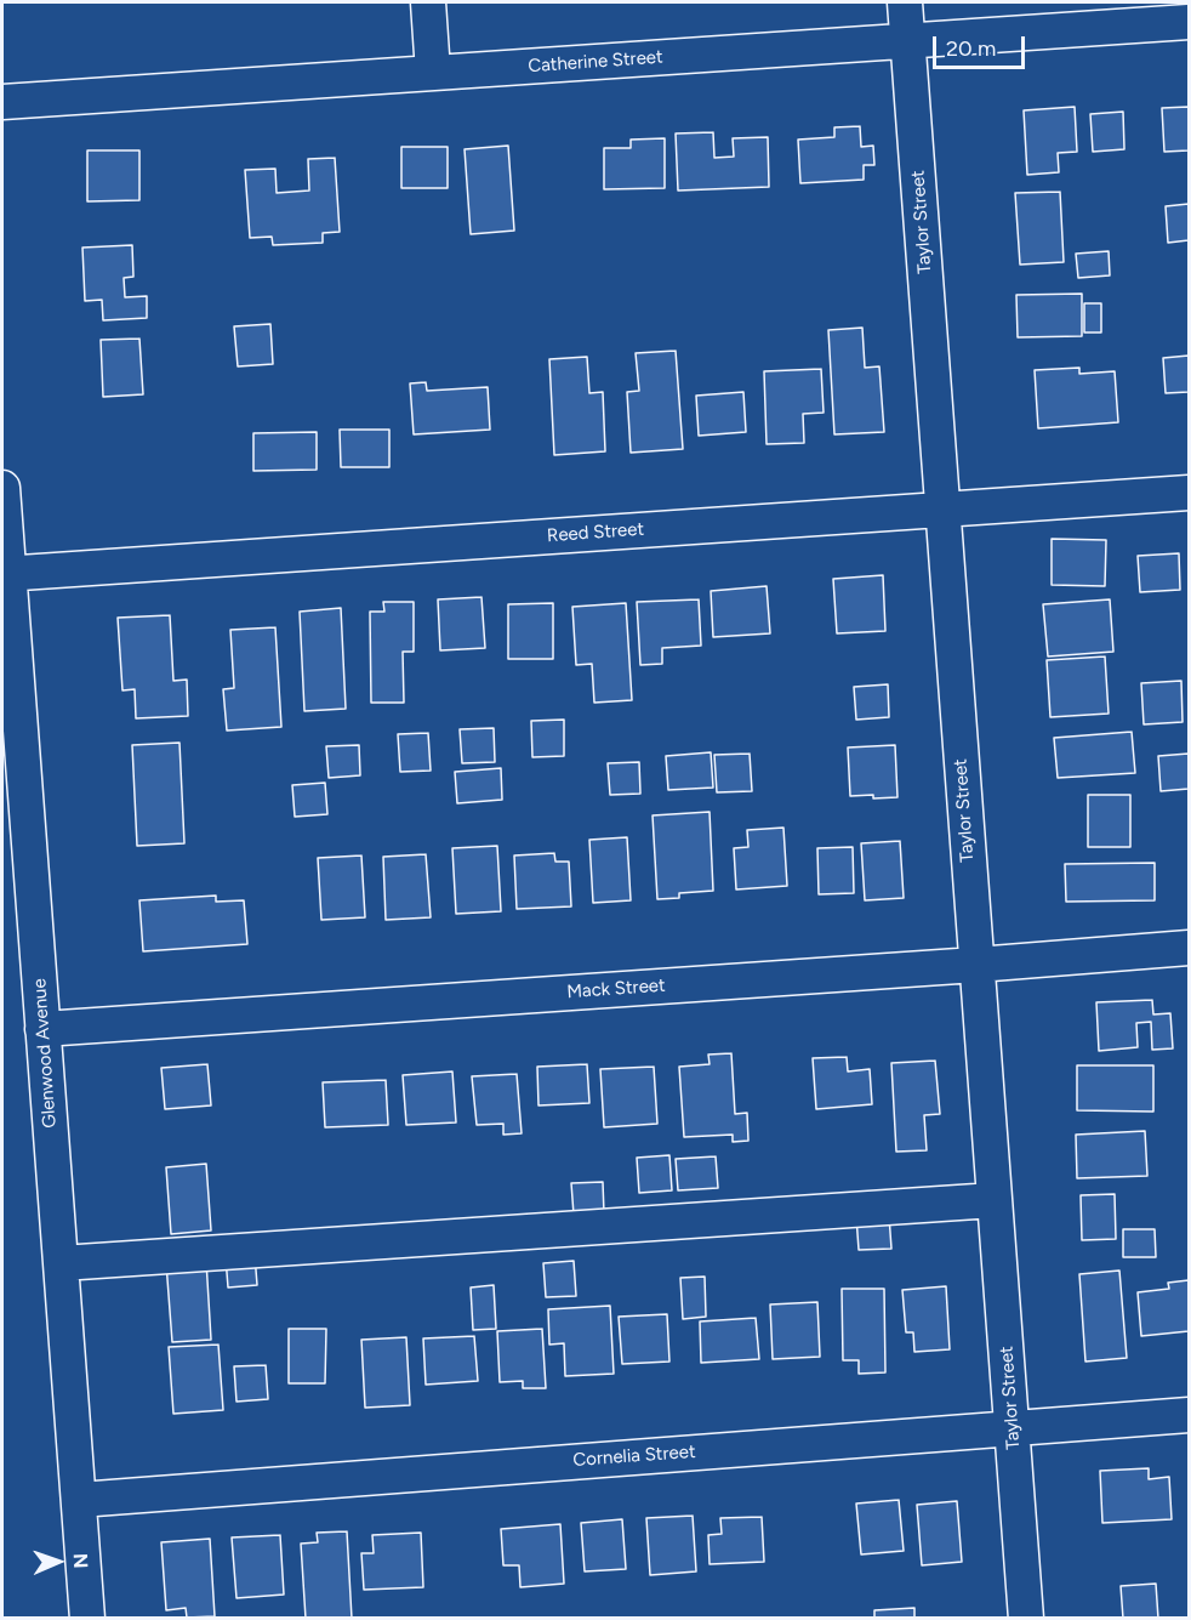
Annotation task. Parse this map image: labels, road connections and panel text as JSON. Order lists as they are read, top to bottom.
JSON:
{
  "streets": {
    "street": [
      "Catherine Street",
      "Taylor Street",
      "Reed Street",
      "Mack Street",
      "Glenwood Avenue",
      "Cornelia Street"
    ]
  },
  "crossings": [
    ["Catherine Street", "Taylor Street"],
    ["Taylor Street", "Reed Street"],
    ["Taylor Street", "Mack Street"],
    ["Taylor Street", "Cornelia Street"],
    ["Reed Street", "Glenwood Avenue"],
    ["Mack Street", "Glenwood Avenue"],
    ["Glenwood Avenue", "Cornelia Street"]
  ],
  "scale_bar": "20 m",
  "north": "right"
}
